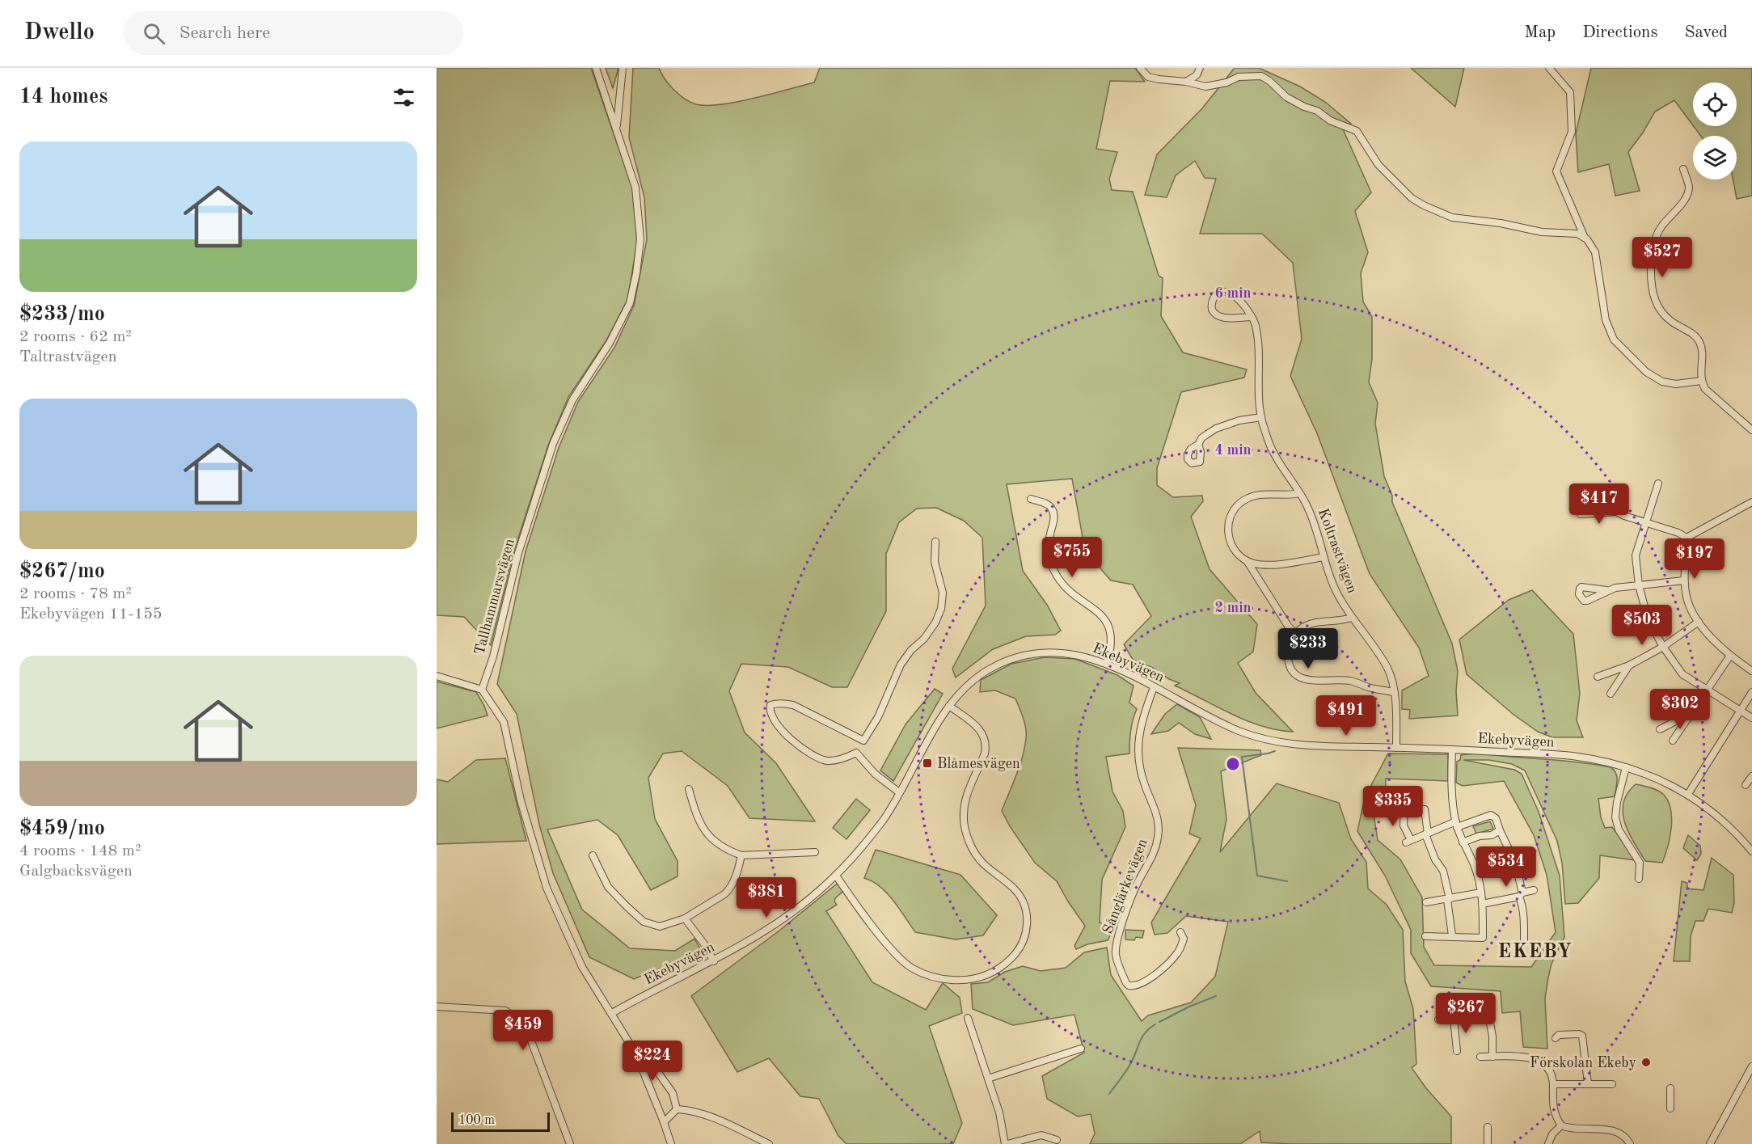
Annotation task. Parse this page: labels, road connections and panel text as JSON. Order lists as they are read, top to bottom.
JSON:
{
  "streets": {
    "street": [
      "Koltrastvägen",
      "Tallhammarsvägen",
      "Ekebyvägen",
      "Sånglärkevägen"
    ]
  },
  "crossings": [
    ["Koltrastvägen", "Ekebyvägen"],
    ["Ekebyvägen", "Sånglärkevägen"]
  ],
  "districts": ["EKEBY"],
  "places": {
    "transit": ["Blåmesvägen"],
    "other": ["Förskolan Ekeby"]
  },
  "scale_bar": "100 m",
  "page": {
    "header": "Dwello",
    "search": "Search here",
    "nav": ["Map", "Directions", "Saved"],
    "heading": "14 homes",
    "list": [
      {
        "name": "$233/mo",
        "note": "2 rooms · 62 m² · Taltrastvägen"
      },
      {
        "name": "$267/mo",
        "note": "2 rooms · 78 m² · Ekebyvägen 11-155"
      },
      {
        "name": "$459/mo",
        "note": "4 rooms · 148 m² · Galgbacksvägen"
      }
    ],
    "price": [
      "$527",
      "$417",
      "$755",
      "$197",
      "$503",
      "$233",
      "$302",
      "$491",
      "$335",
      "$534",
      "$381",
      "$267",
      "$459",
      "$224"
    ],
    "scale": "100 m"
  },
  "rings": ["6 min", "4 min", "2 min"]
}
